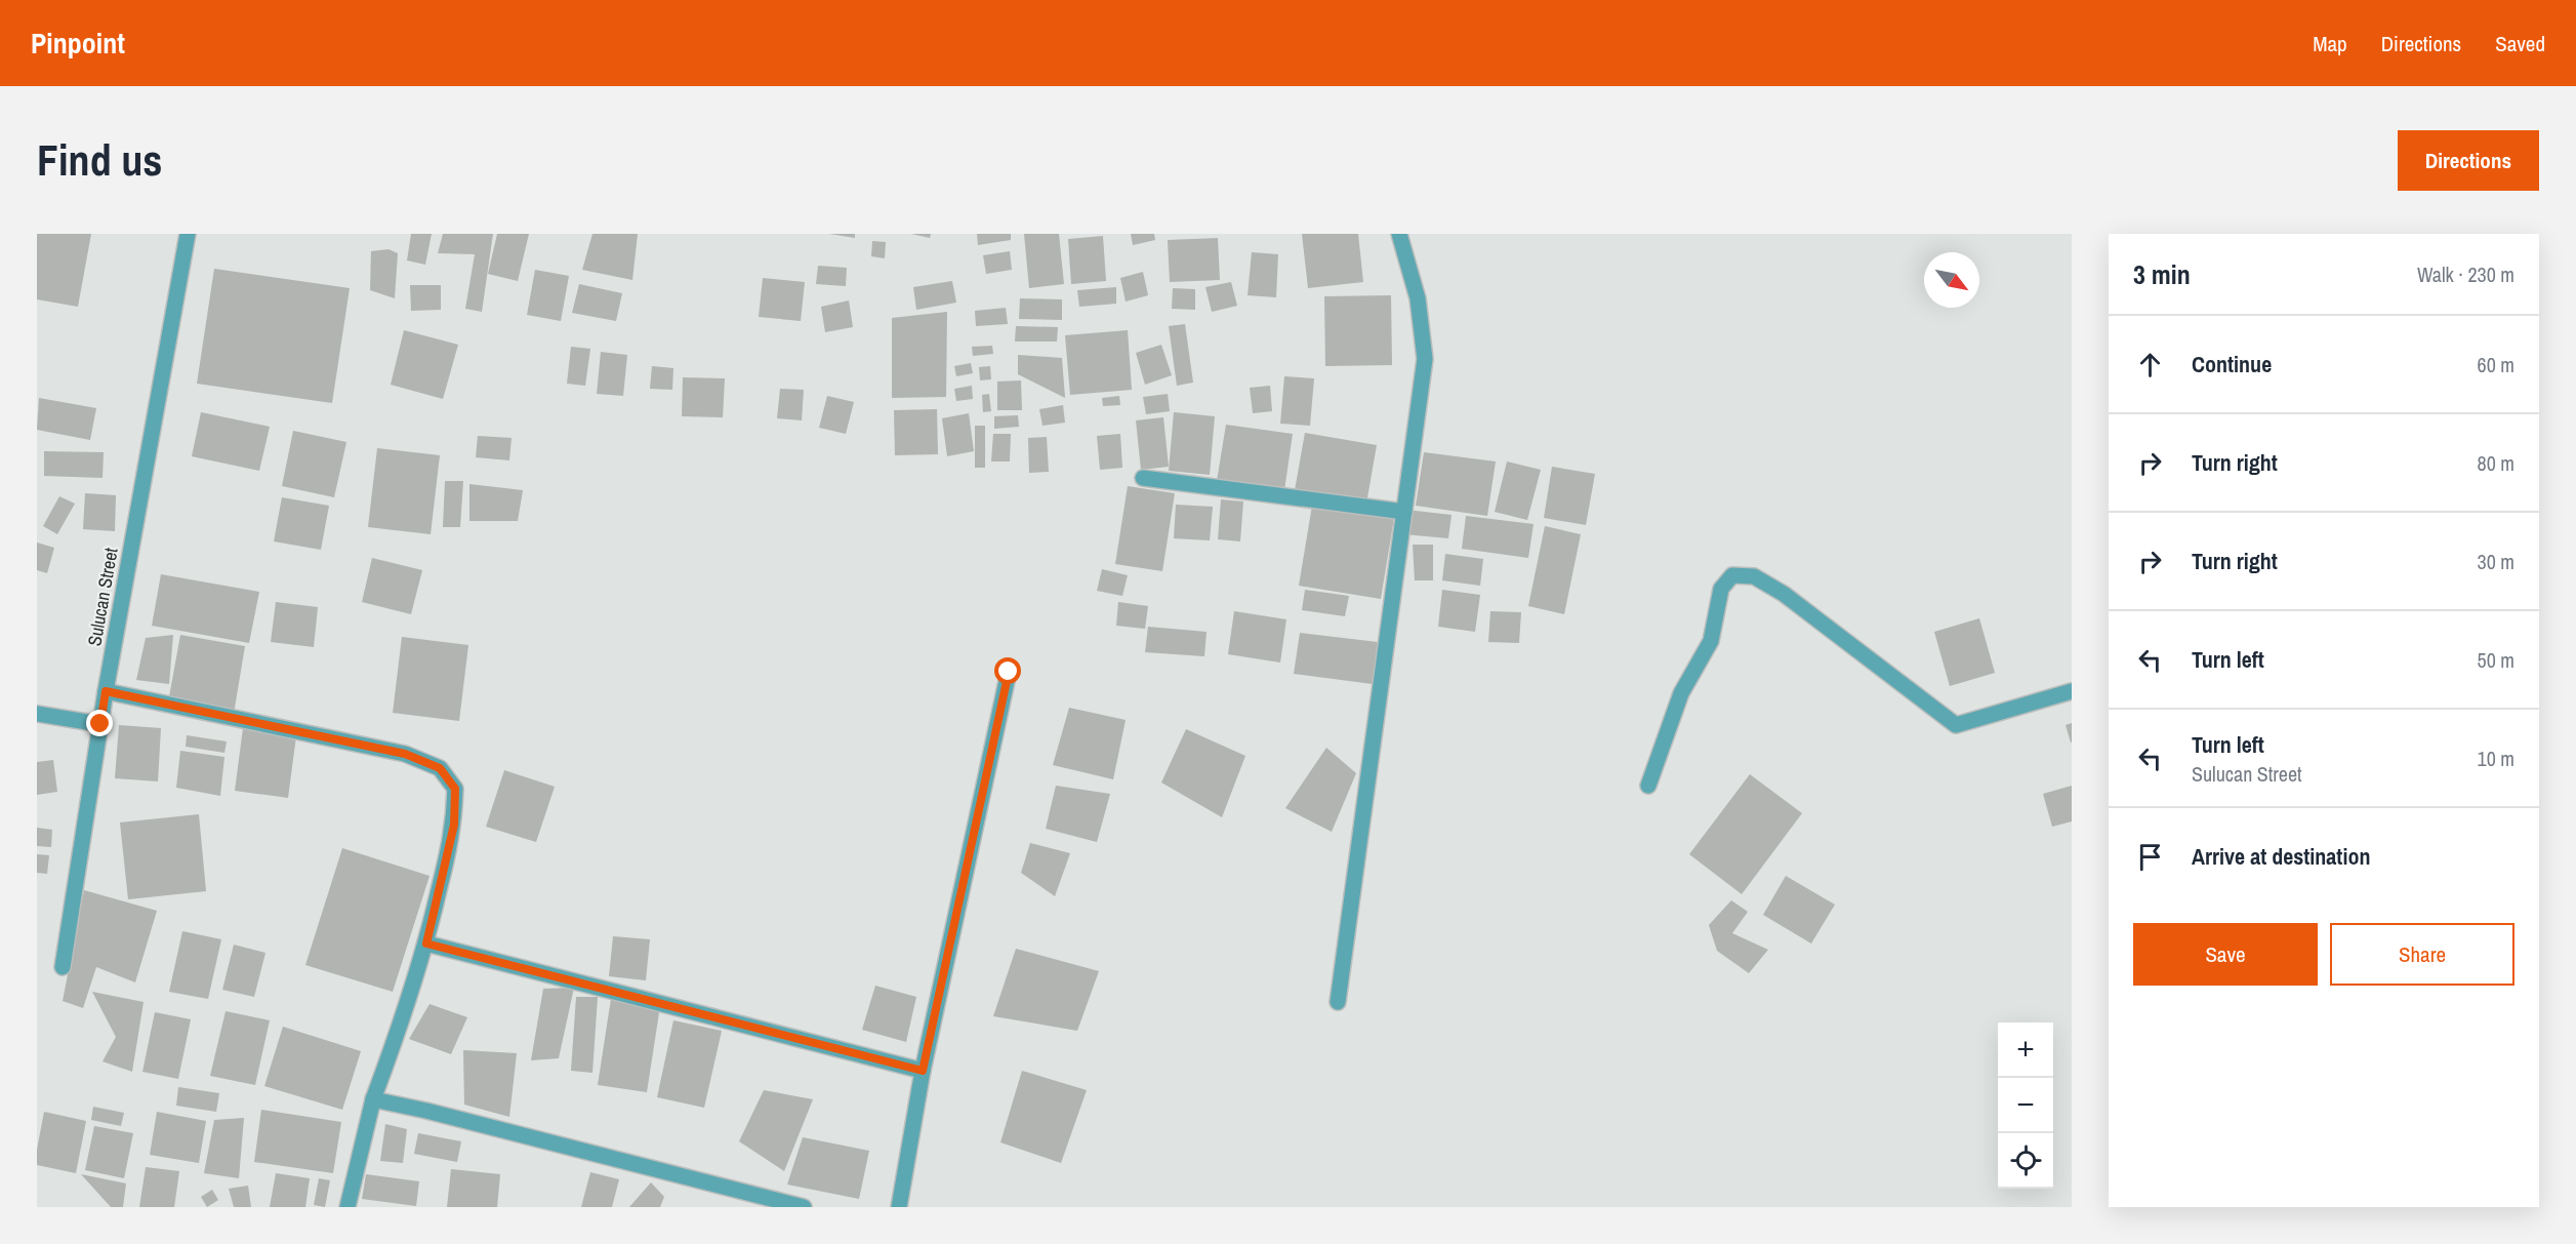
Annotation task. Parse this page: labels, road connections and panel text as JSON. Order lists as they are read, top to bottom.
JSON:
{
  "streets": {
    "street": ["Sulucan Street"]
  },
  "north": "bottom right",
  "page": {
    "header": "Pinpoint",
    "nav": ["Map", "Directions", "Saved"],
    "buttons": [
      "Directions",
      ["Save", "Share"]
    ],
    "title": "Find us",
    "heading": ["3 min", "Walk · 230 m"],
    "list": [
      ["Continue", "60 m"],
      ["Turn right", "80 m"],
      ["Turn right", "30 m"],
      ["Turn left", "50 m"],
      ["Turn left", "Sulucan Street", "10 m"],
      "Arrive at destination"
    ],
    "map_buttons": ["+", "−"]
  }
}
